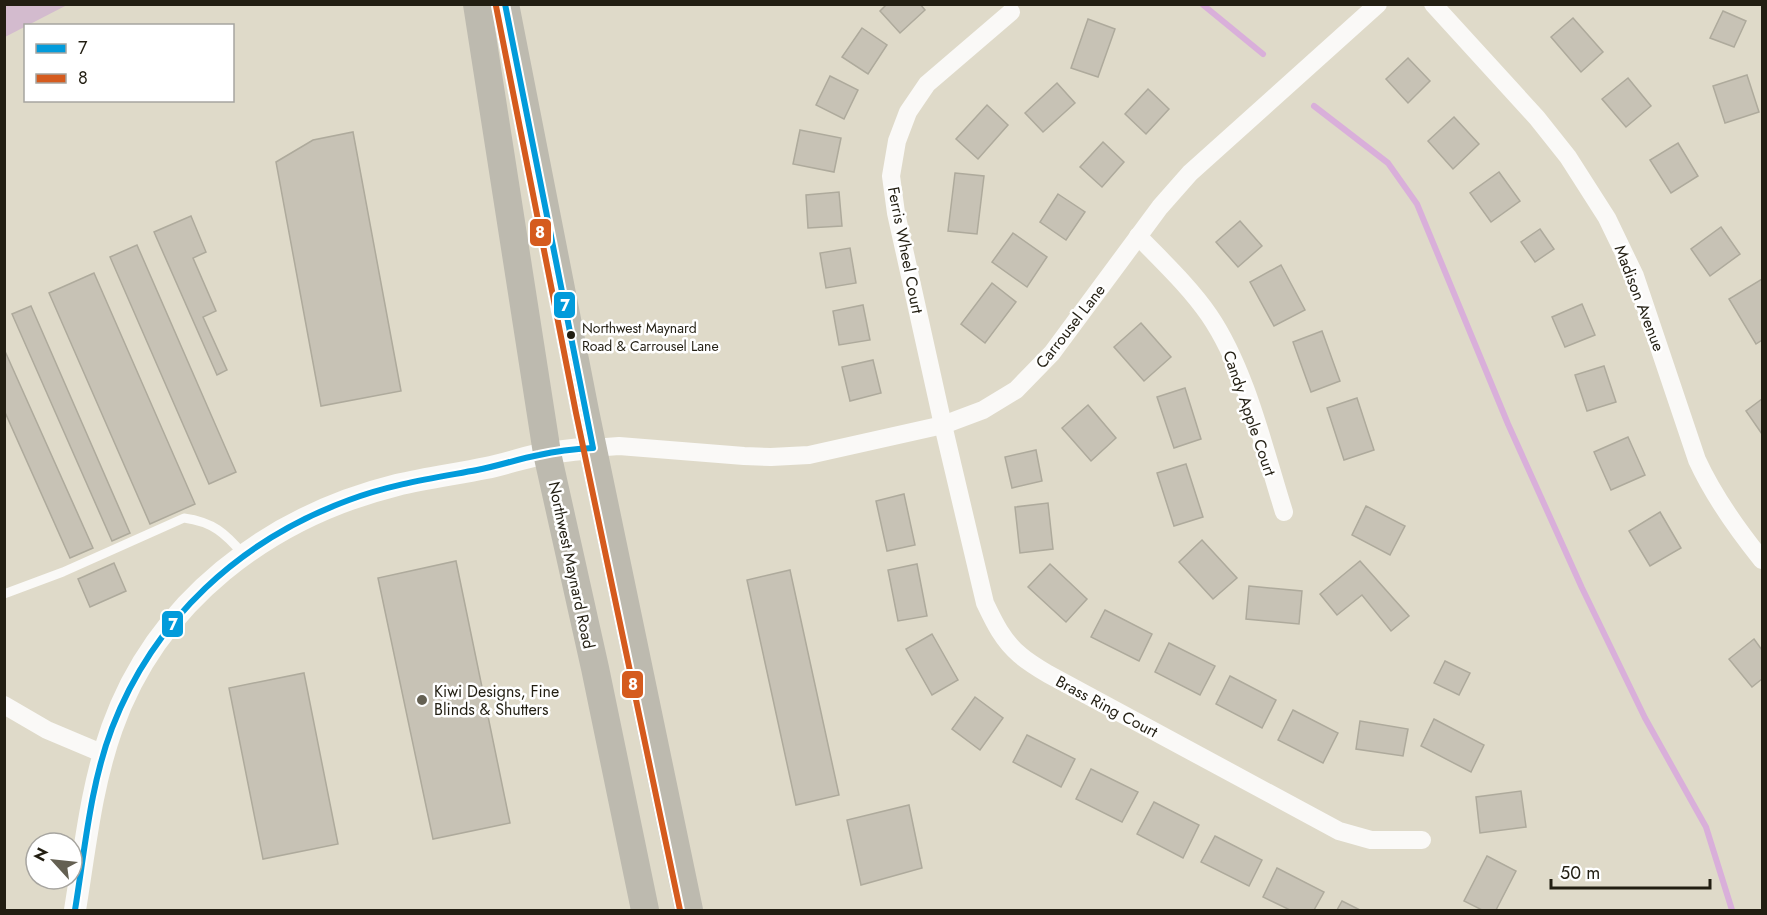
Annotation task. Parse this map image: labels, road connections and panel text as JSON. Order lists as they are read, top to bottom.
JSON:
{
  "streets": {
    "main road": ["Northwest Maynard Road"],
    "street": [
      "Ferris Wheel Court",
      "Madison Avenue",
      "Carrousel Lane",
      "Candy Apple Court",
      "Brass Ring Court"
    ]
  },
  "crossings": [
    ["Ferris Wheel Court", "Carrousel Lane"],
    ["Ferris Wheel Court", "Brass Ring Court"],
    ["Carrousel Lane", "Candy Apple Court"],
    ["Carrousel Lane", "Brass Ring Court"]
  ],
  "places": ["Northwest Maynard Road & Carrousel Lane", "Kiwi Designs, Fine Blinds & Shutters"],
  "lines": ["transit line 7", "transit line 8"],
  "legend": ["7", "8"],
  "scale_bar": "50 m",
  "north": "top left"
}
